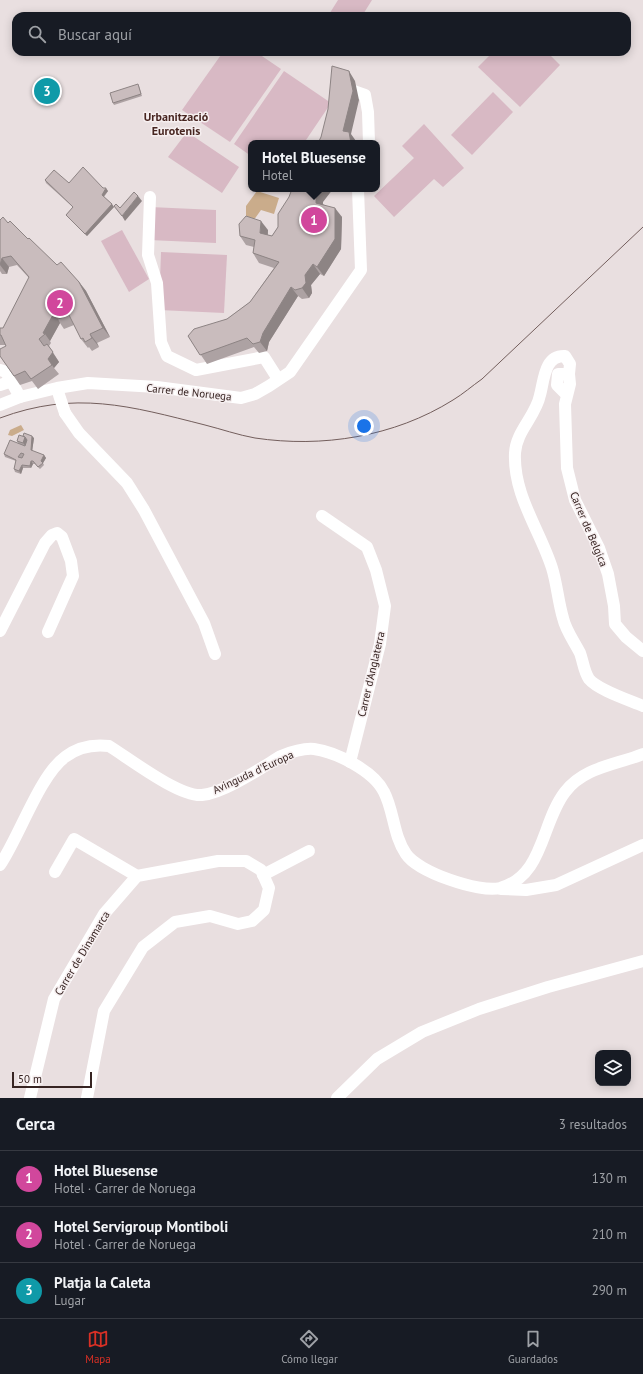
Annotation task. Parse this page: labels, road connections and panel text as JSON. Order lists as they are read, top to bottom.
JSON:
{
  "streets": {
    "street": [
      "Carrer de Noruega",
      "Carrer de Belgica",
      "Carrer d'Anglaterra",
      "Avinguda d'Europa",
      "Carrer de Dinamarca"
    ]
  },
  "crossings": [
    ["Carrer d'Anglaterra", "Avinguda d'Europa"]
  ],
  "districts": ["Urbanització Eurotenis"],
  "scale_bar": "50 m",
  "page": {
    "search": "Buscar aquí",
    "pins": ["3", "1", "2"],
    "popup": ["Hotel Bluesense", "Hotel"],
    "scale": "50 m",
    "heading": ["Cerca", "3 resultados"],
    "list": [
      {
        "mark": "1",
        "name": "Hotel Bluesense",
        "note": "Hotel · Carrer de Noruega",
        "value": "130 m"
      },
      {
        "mark": "2",
        "name": "Hotel Servigroup Montiboli",
        "note": "Hotel · Carrer de Noruega",
        "value": "210 m"
      },
      {
        "mark": "3",
        "name": "Platja la Caleta",
        "note": "Lugar",
        "value": "290 m"
      }
    ],
    "nav": ["Mapa", "Cómo llegar", "Guardados"]
  }
}
